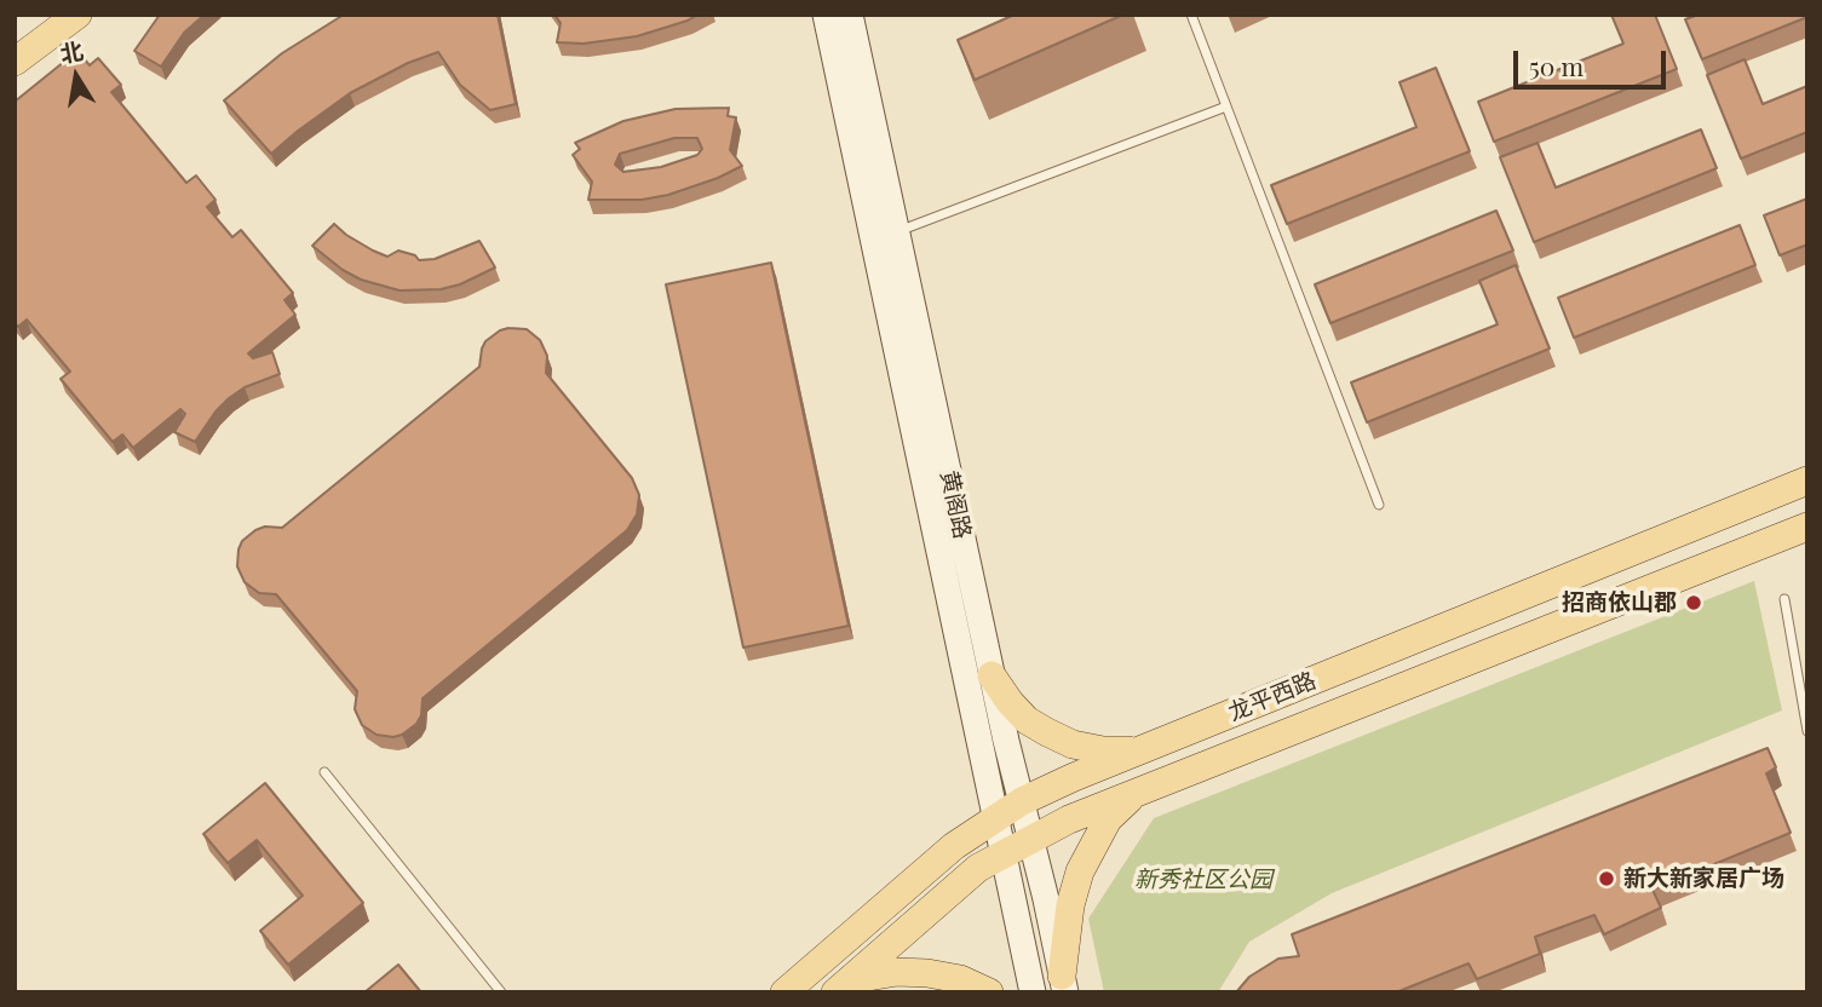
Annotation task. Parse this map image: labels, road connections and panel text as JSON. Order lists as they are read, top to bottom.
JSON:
{
  "streets": {
    "main road": ["黄阁路", "龙平西路"]
  },
  "crossings": [
    ["黄阁路", "龙平西路"]
  ],
  "parks": ["新秀社区公园"],
  "places": ["招商依山郡", "新大新家居广场"],
  "scale_bar": "50 m",
  "north": "top"
}
